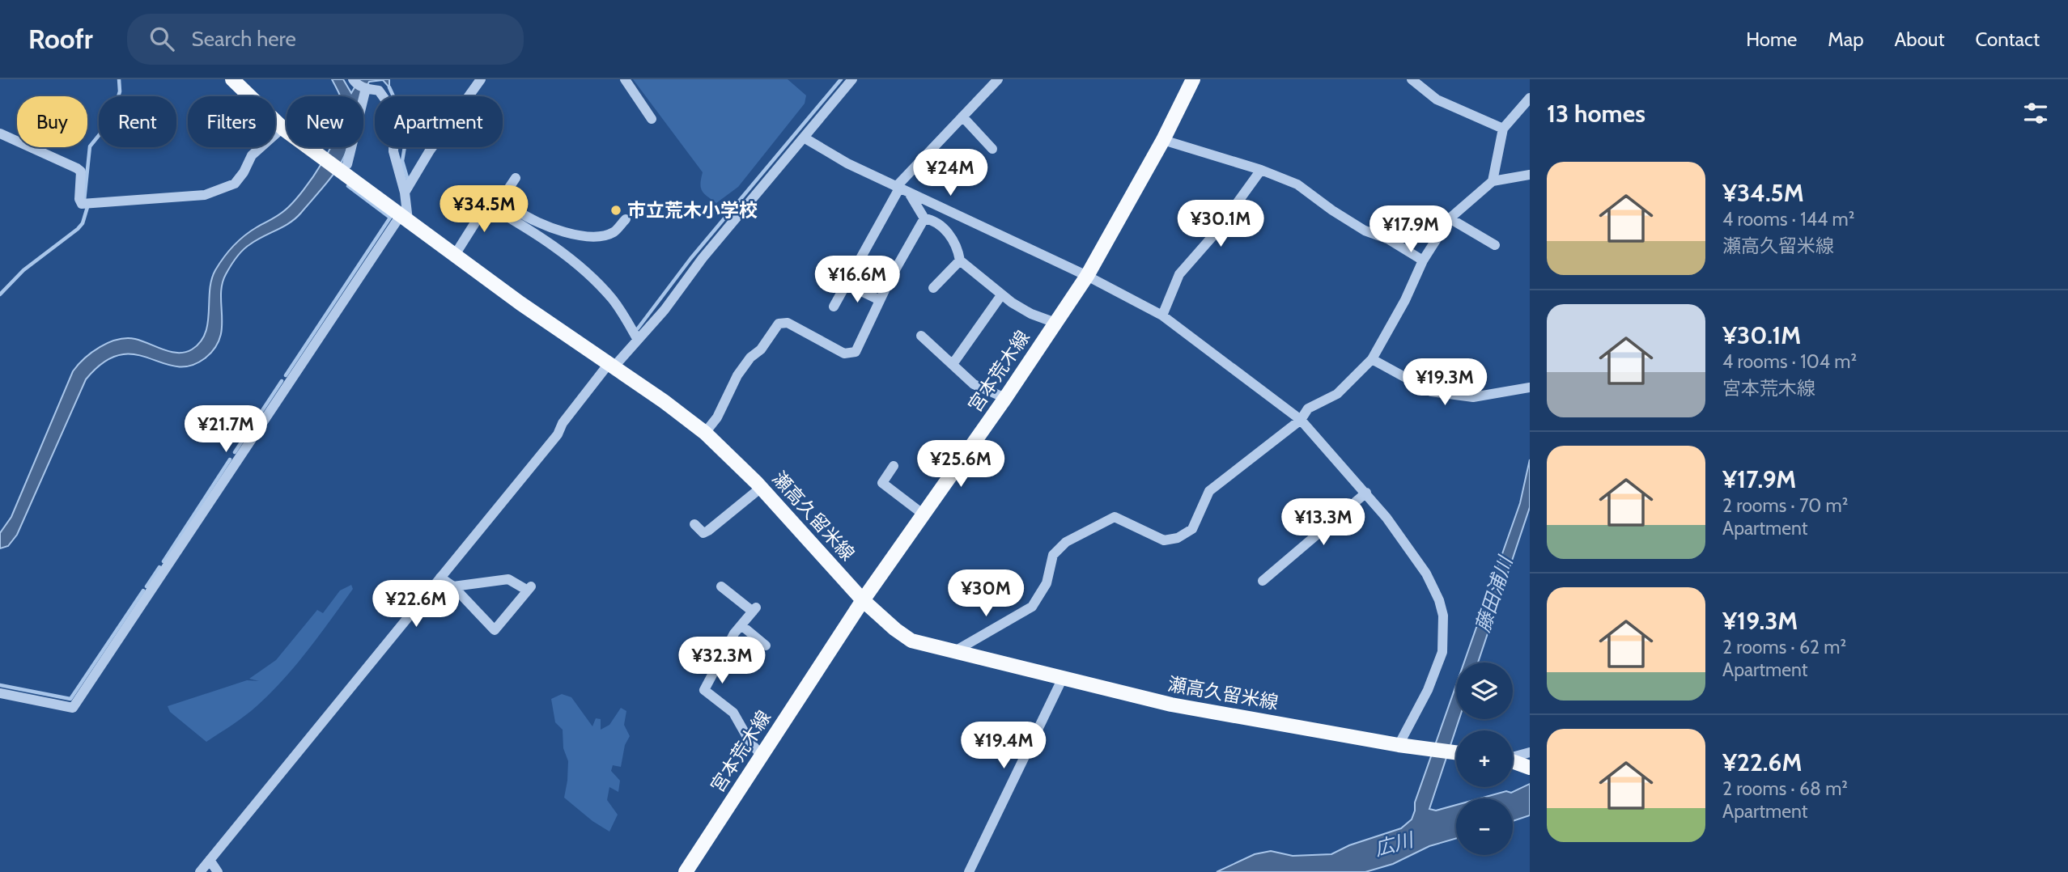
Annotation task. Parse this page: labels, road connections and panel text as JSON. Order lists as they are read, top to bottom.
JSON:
{
  "streets": {
    "main road": ["宮本荒木線", "瀬高久留米線"]
  },
  "crossings": [
    ["宮本荒木線", "瀬高久留米線"]
  ],
  "water": ["藤田浦川", "広川"],
  "places": ["市立荒木小学校"],
  "page": {
    "header": "Roofr",
    "search": "Search here",
    "nav": [
      "Home",
      "Map",
      "About",
      "Contact"
    ],
    "heading": "13 homes",
    "chip": [
      "Buy",
      "Rent",
      "Filters",
      "New",
      "Apartment"
    ],
    "list": [
      {
        "name": "¥34.5M",
        "note": "4 rooms · 144 m² · 瀬高久留米線"
      },
      {
        "name": "¥30.1M",
        "note": "4 rooms · 104 m² · 宮本荒木線"
      },
      {
        "name": "¥17.9M",
        "note": "2 rooms · 70 m² · Apartment"
      },
      {
        "name": "¥19.3M",
        "note": "2 rooms · 62 m² · Apartment"
      },
      {
        "name": "¥22.6M",
        "note": "2 rooms · 68 m² · Apartment"
      }
    ],
    "price": [
      "¥24M",
      "¥34.5M",
      "¥30.1M",
      "¥17.9M",
      "¥16.6M",
      "¥19.3M",
      "¥21.7M",
      "¥25.6M",
      "¥13.3M",
      "¥30M",
      "¥22.6M",
      "¥32.3M",
      "¥19.4M"
    ],
    "map_buttons": ["+", "−"]
  }
}
